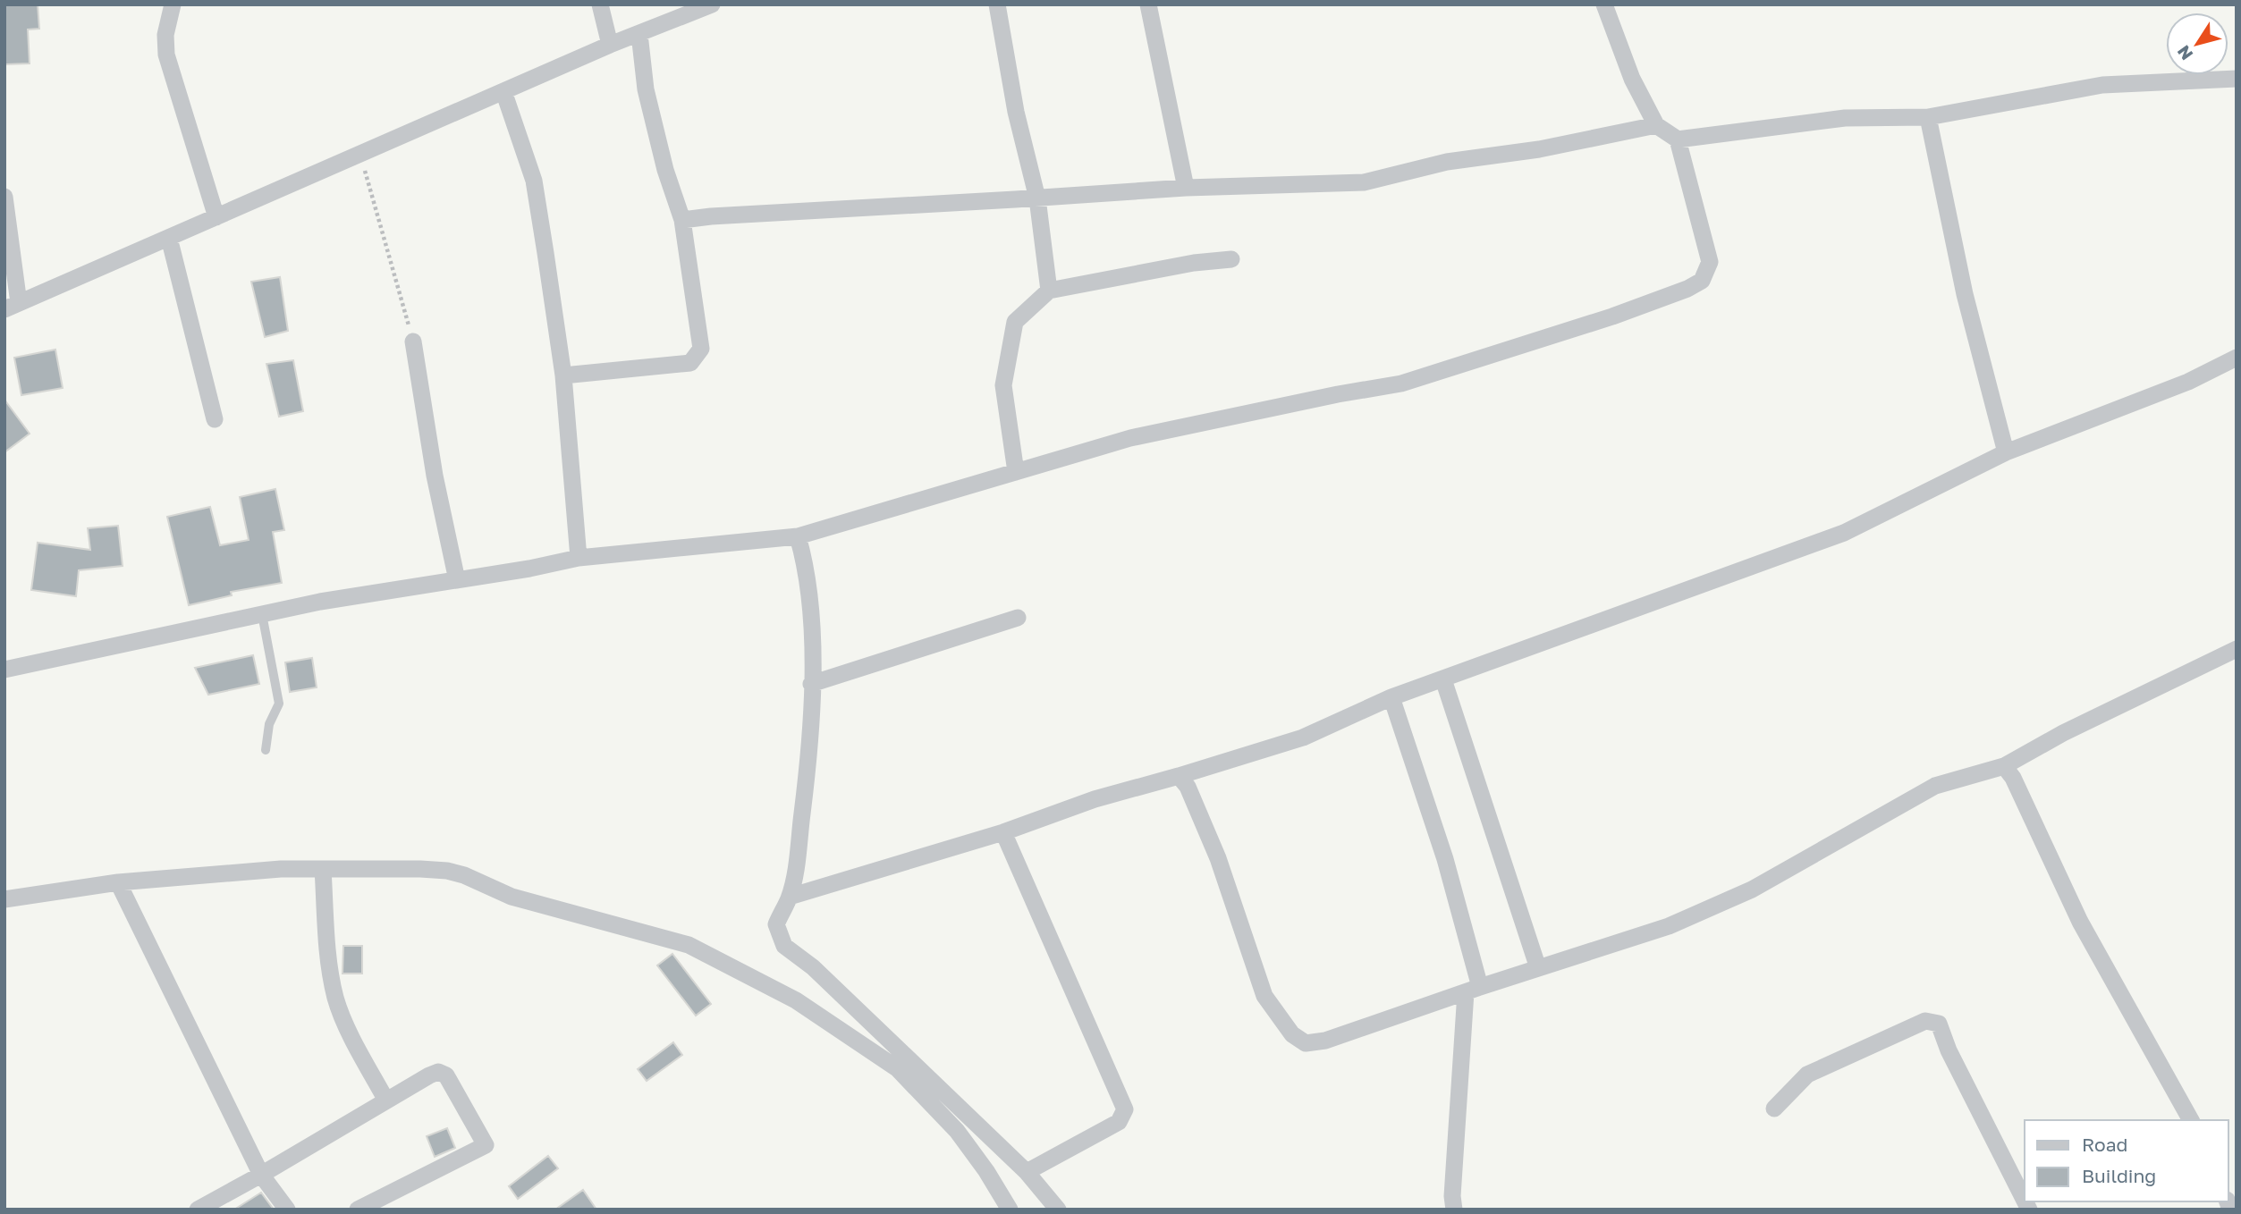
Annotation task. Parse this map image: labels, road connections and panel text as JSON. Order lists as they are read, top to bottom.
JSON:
{
  "legend": ["Road", "Building"],
  "north": "bottom left"
}
